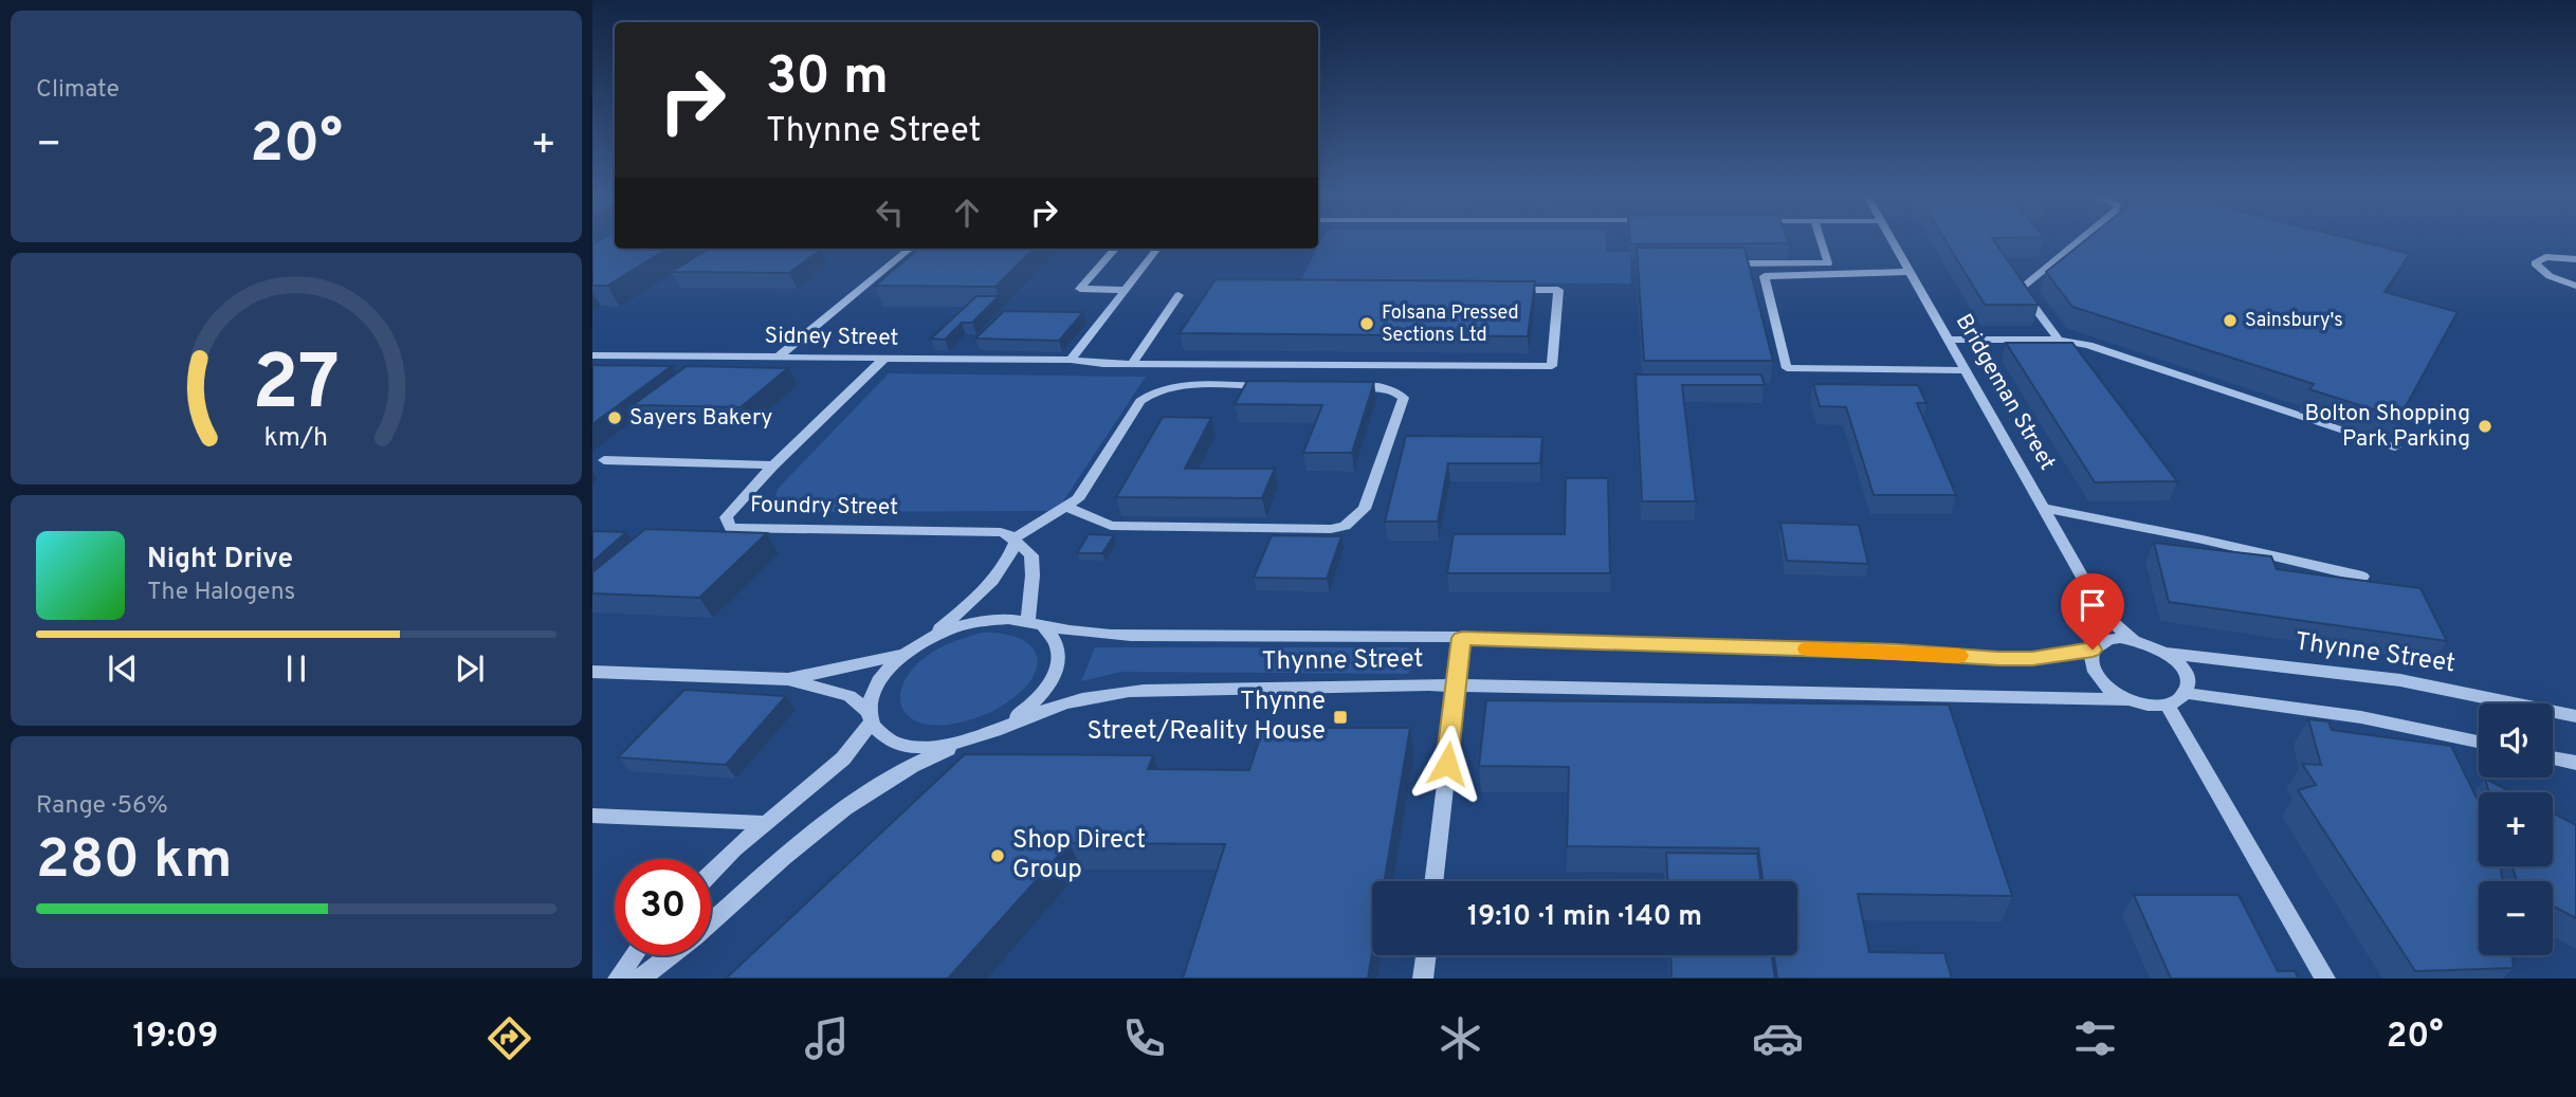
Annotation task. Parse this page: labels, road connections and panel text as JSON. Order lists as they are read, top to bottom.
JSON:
{
  "streets": {
    "street": [
      "Sidney Street",
      "Bridgeman Street",
      "Foundry Street",
      "Thynne Street"
    ]
  },
  "crossings": [
    ["Sidney Street", "Foundry Street"],
    ["Bridgeman Street", "Thynne Street"]
  ],
  "places": {
    "other": [
      "Sainsbury's",
      "Folsana Pressed Sections Ltd",
      "Sayers Bakery",
      "Bolton Shopping Park Parking",
      "Shop Direct Group"
    ],
    "transit": ["Thynne Street/Reality House"]
  },
  "page": {
    "tile": [
      "Climate",
      ["Range · 56%", "280 km"]
    ],
    "turn": ["30 m", "Thynne Street"],
    "heat": ["−", "20°", "+"],
    "song": ["Night Drive", "The Halogens"],
    "map_buttons": ["+", "−"],
    "limit": "30",
    "trip": "19:10 · 1 min · 140 m",
    "tabs": ["19:09", "20°"],
    "gauge": ["27", "km/h"]
  }
}
